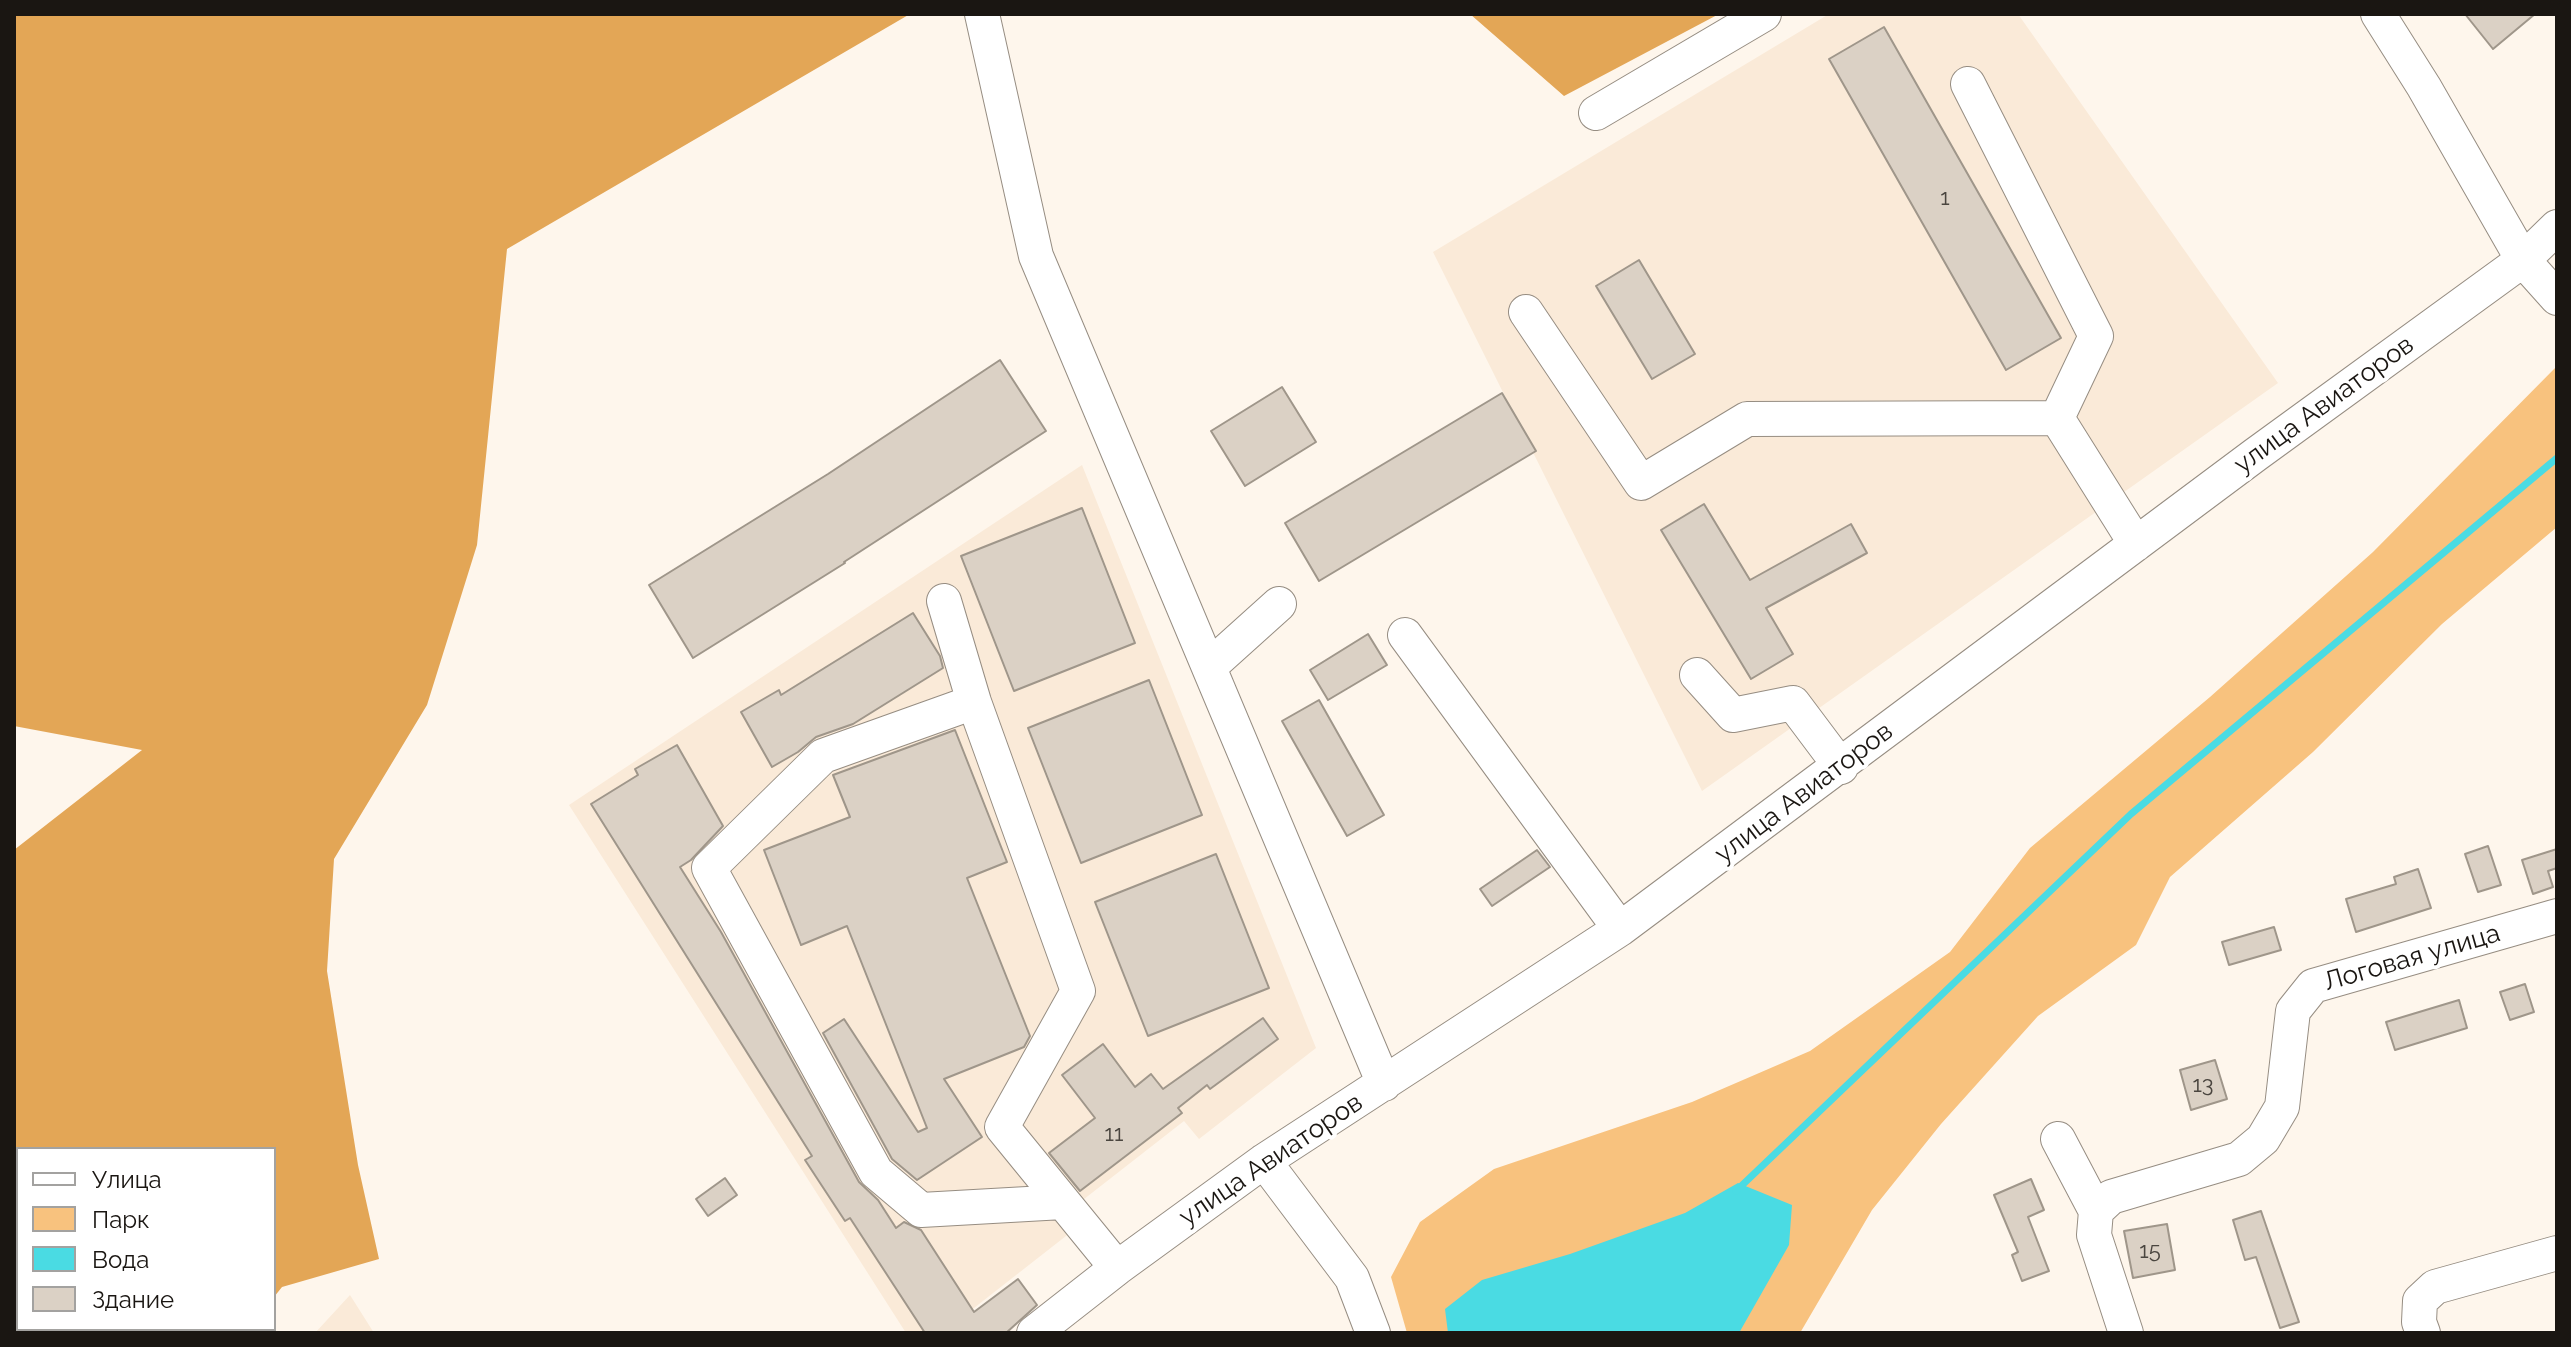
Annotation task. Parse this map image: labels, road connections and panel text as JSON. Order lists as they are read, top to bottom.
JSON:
{
  "streets": {
    "street": ["улица Авиаторов", "Логовая улица"]
  },
  "house_numbers": [
    "1",
    "13",
    "11",
    "15"
  ],
  "legend": [
    "Улица",
    "Парк",
    "Вода",
    "Здание"
  ]
}
